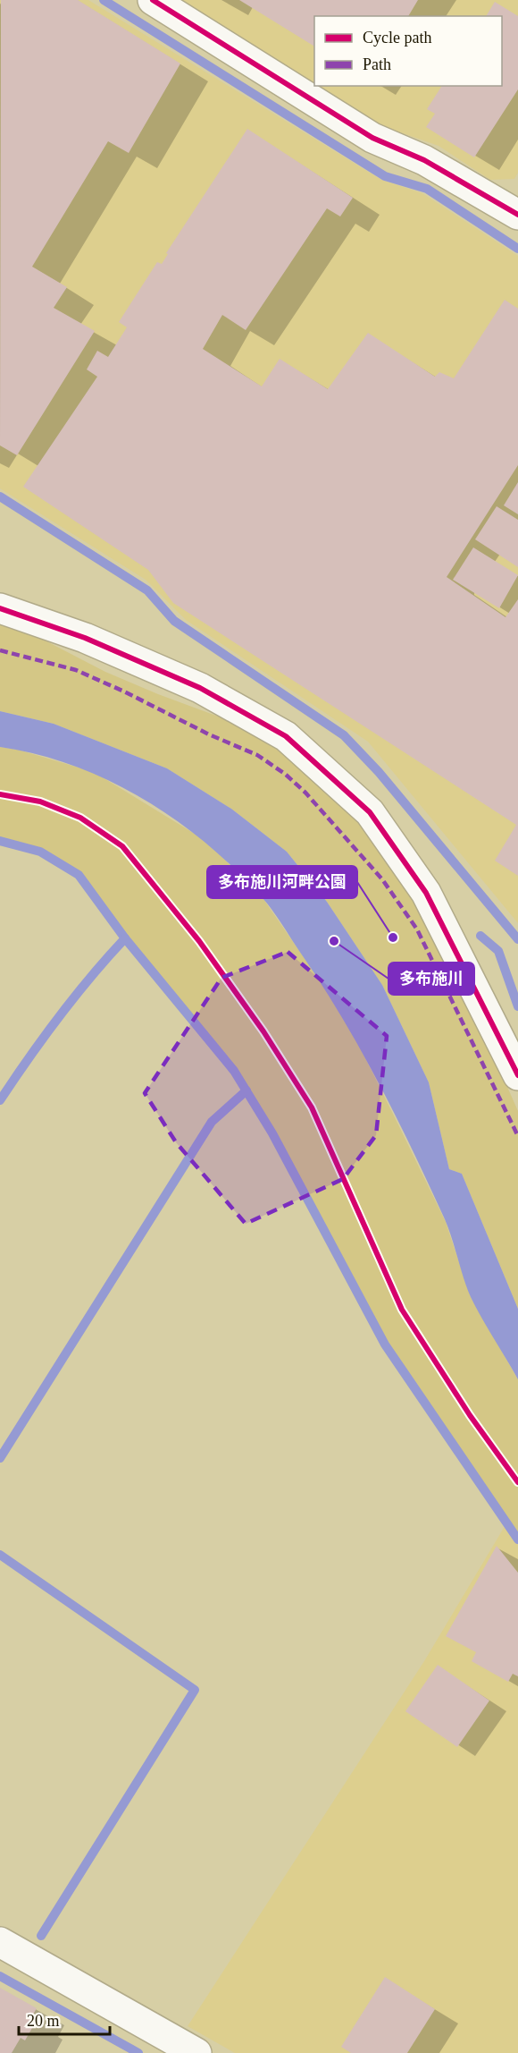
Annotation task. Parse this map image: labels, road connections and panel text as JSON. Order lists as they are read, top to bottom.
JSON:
{
  "places": ["多布施川河畔公園", "多布施川"],
  "legend": ["Cycle path", "Path"],
  "scale_bar": "20 m"
}
